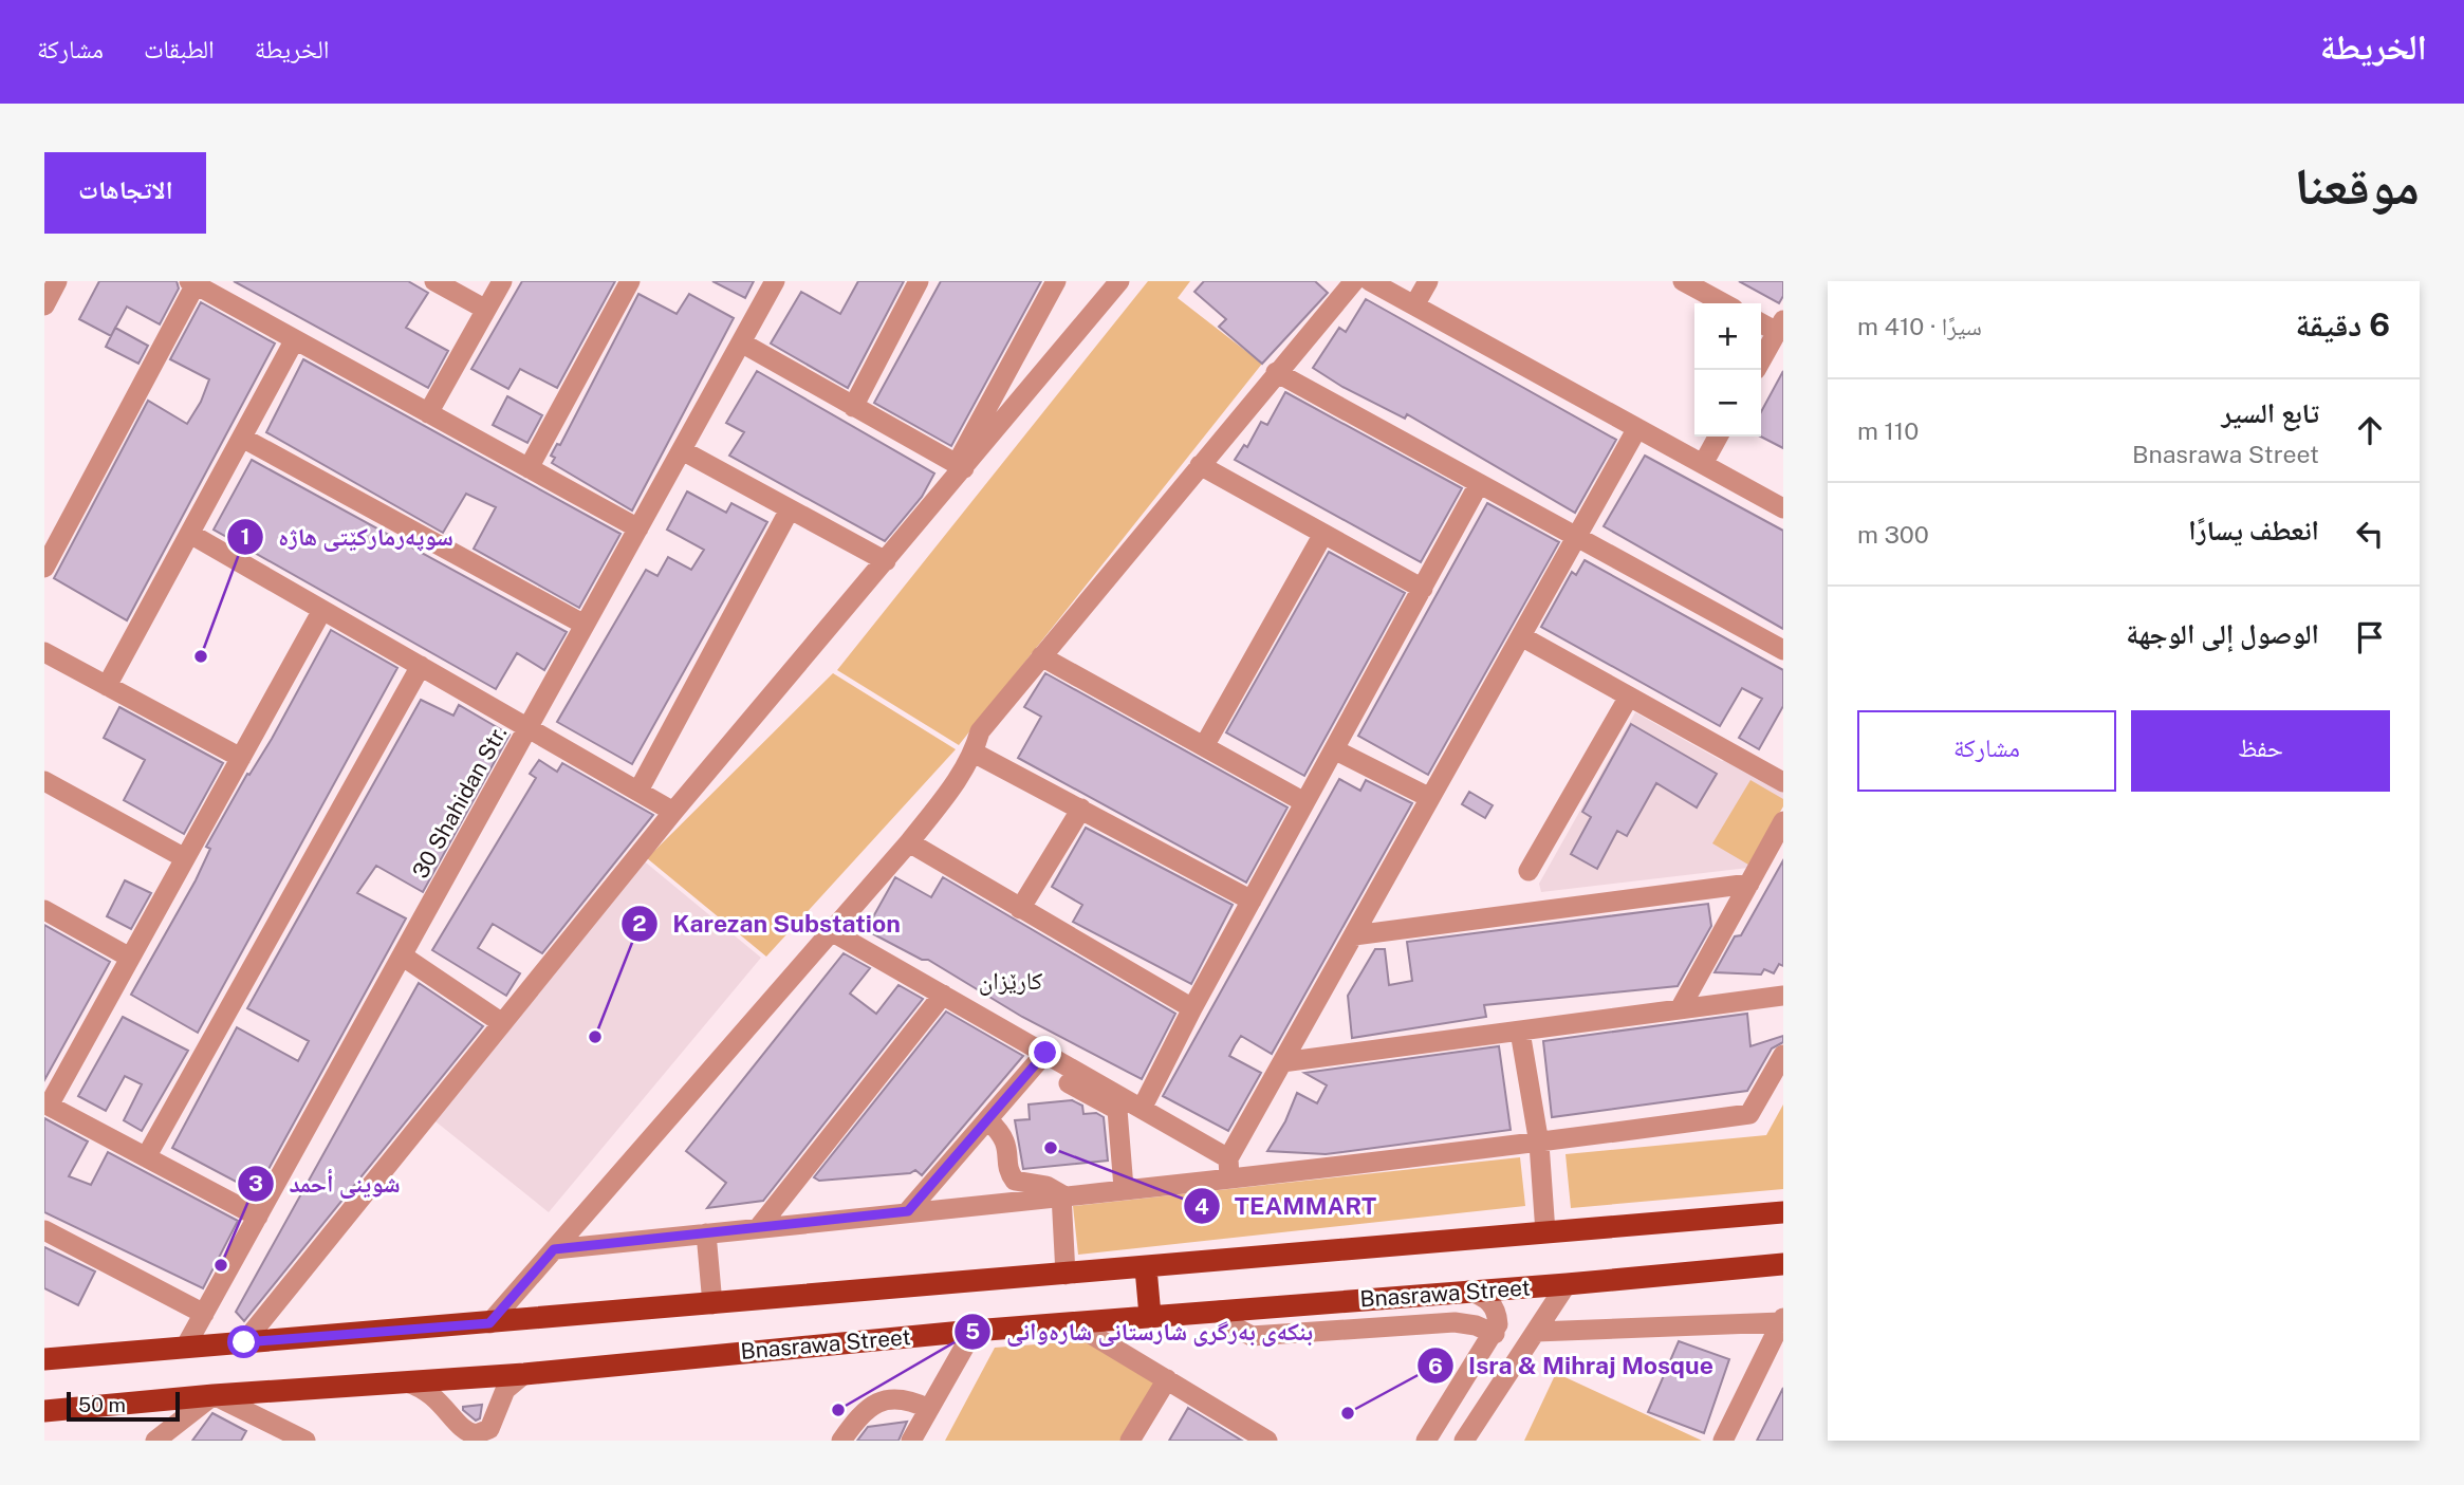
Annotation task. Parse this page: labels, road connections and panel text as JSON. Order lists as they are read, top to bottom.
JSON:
{
  "streets": {
    "main road": ["Bnasrawa Street"],
    "street": ["30 Shahidan Str."]
  },
  "districts": ["کارێزان"],
  "places": [
    "سوپەرمارکێتی هاژە",
    "Karezan Substation",
    "TEAMMART",
    "شوینی أحمد",
    "بنكەی بەرگری شارستانی شارەوانی",
    "Isra & Mihraj Mosque"
  ],
  "scale_bar": "50 m",
  "page": {
    "header": "الخريطة",
    "nav": ["الخريطة", "الطبقات", "مشاركة"],
    "title": "موقعنا",
    "buttons": [
      "الاتجاهات",
      ["حفظ", "مشاركة"]
    ],
    "heading": ["6 دقيقة", "سيرًا · 410 m"],
    "map_buttons": ["+", "−"],
    "list": [
      ["تابع السير", "Bnasrawa Street", "110 m"],
      ["انعطف يسارًا", "300 m"],
      "الوصول إلى الوجهة"
    ],
    "scale": "50 m"
  }
}
